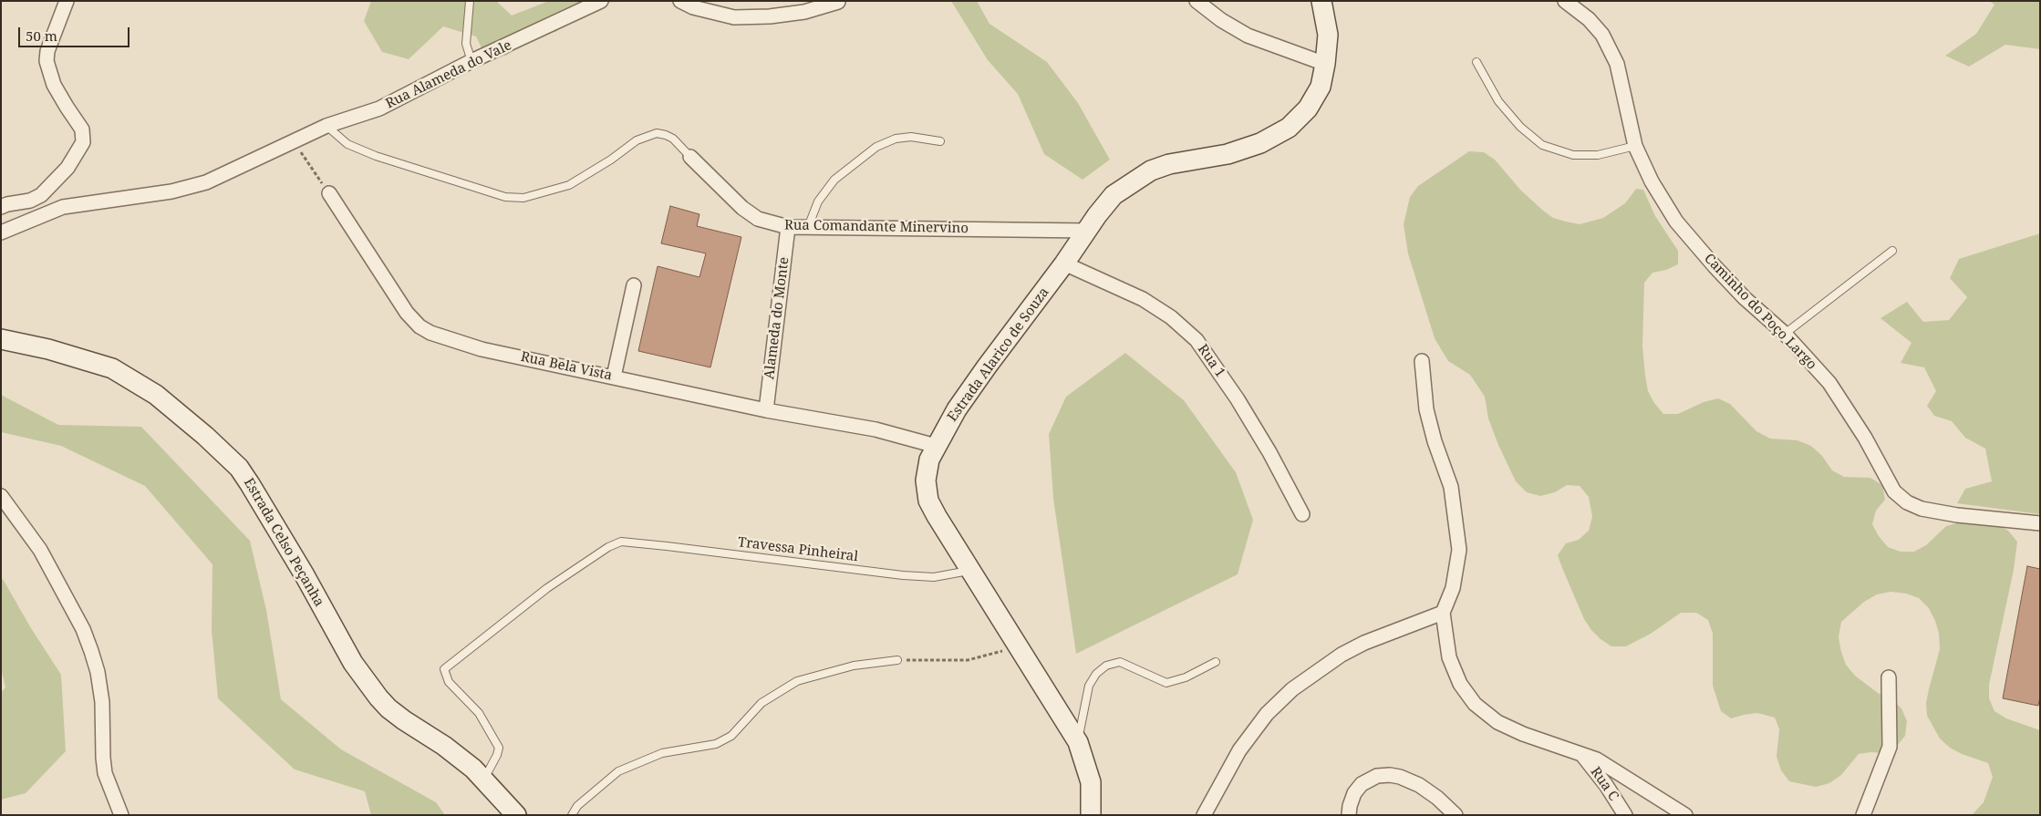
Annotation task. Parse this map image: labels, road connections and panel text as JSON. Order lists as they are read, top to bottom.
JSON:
{
  "streets": {
    "main road": ["Estrada Alarico de Souza", "Estrada Celso Peçanha"],
    "street": [
      "Rua Alameda do Vale",
      "Rua Comandante Minervino",
      "Caminho do Poço Largo",
      "Alameda do Monte",
      "Rua 1",
      "Rua Bela Vista",
      "Rua C"
    ],
    "lane": ["Travessa Pinheiral"]
  },
  "crossings": [
    ["Rua Comandante Minervino", "Alameda do Monte"],
    ["Rua Comandante Minervino", "Estrada Alarico de Souza"],
    ["Alameda do Monte", "Rua Bela Vista"],
    ["Estrada Alarico de Souza", "Rua 1"],
    ["Estrada Alarico de Souza", "Rua Bela Vista"],
    ["Estrada Alarico de Souza", "Travessa Pinheiral"],
    ["Estrada Celso Peçanha", "Travessa Pinheiral"]
  ],
  "scale_bar": "50 m"
}
